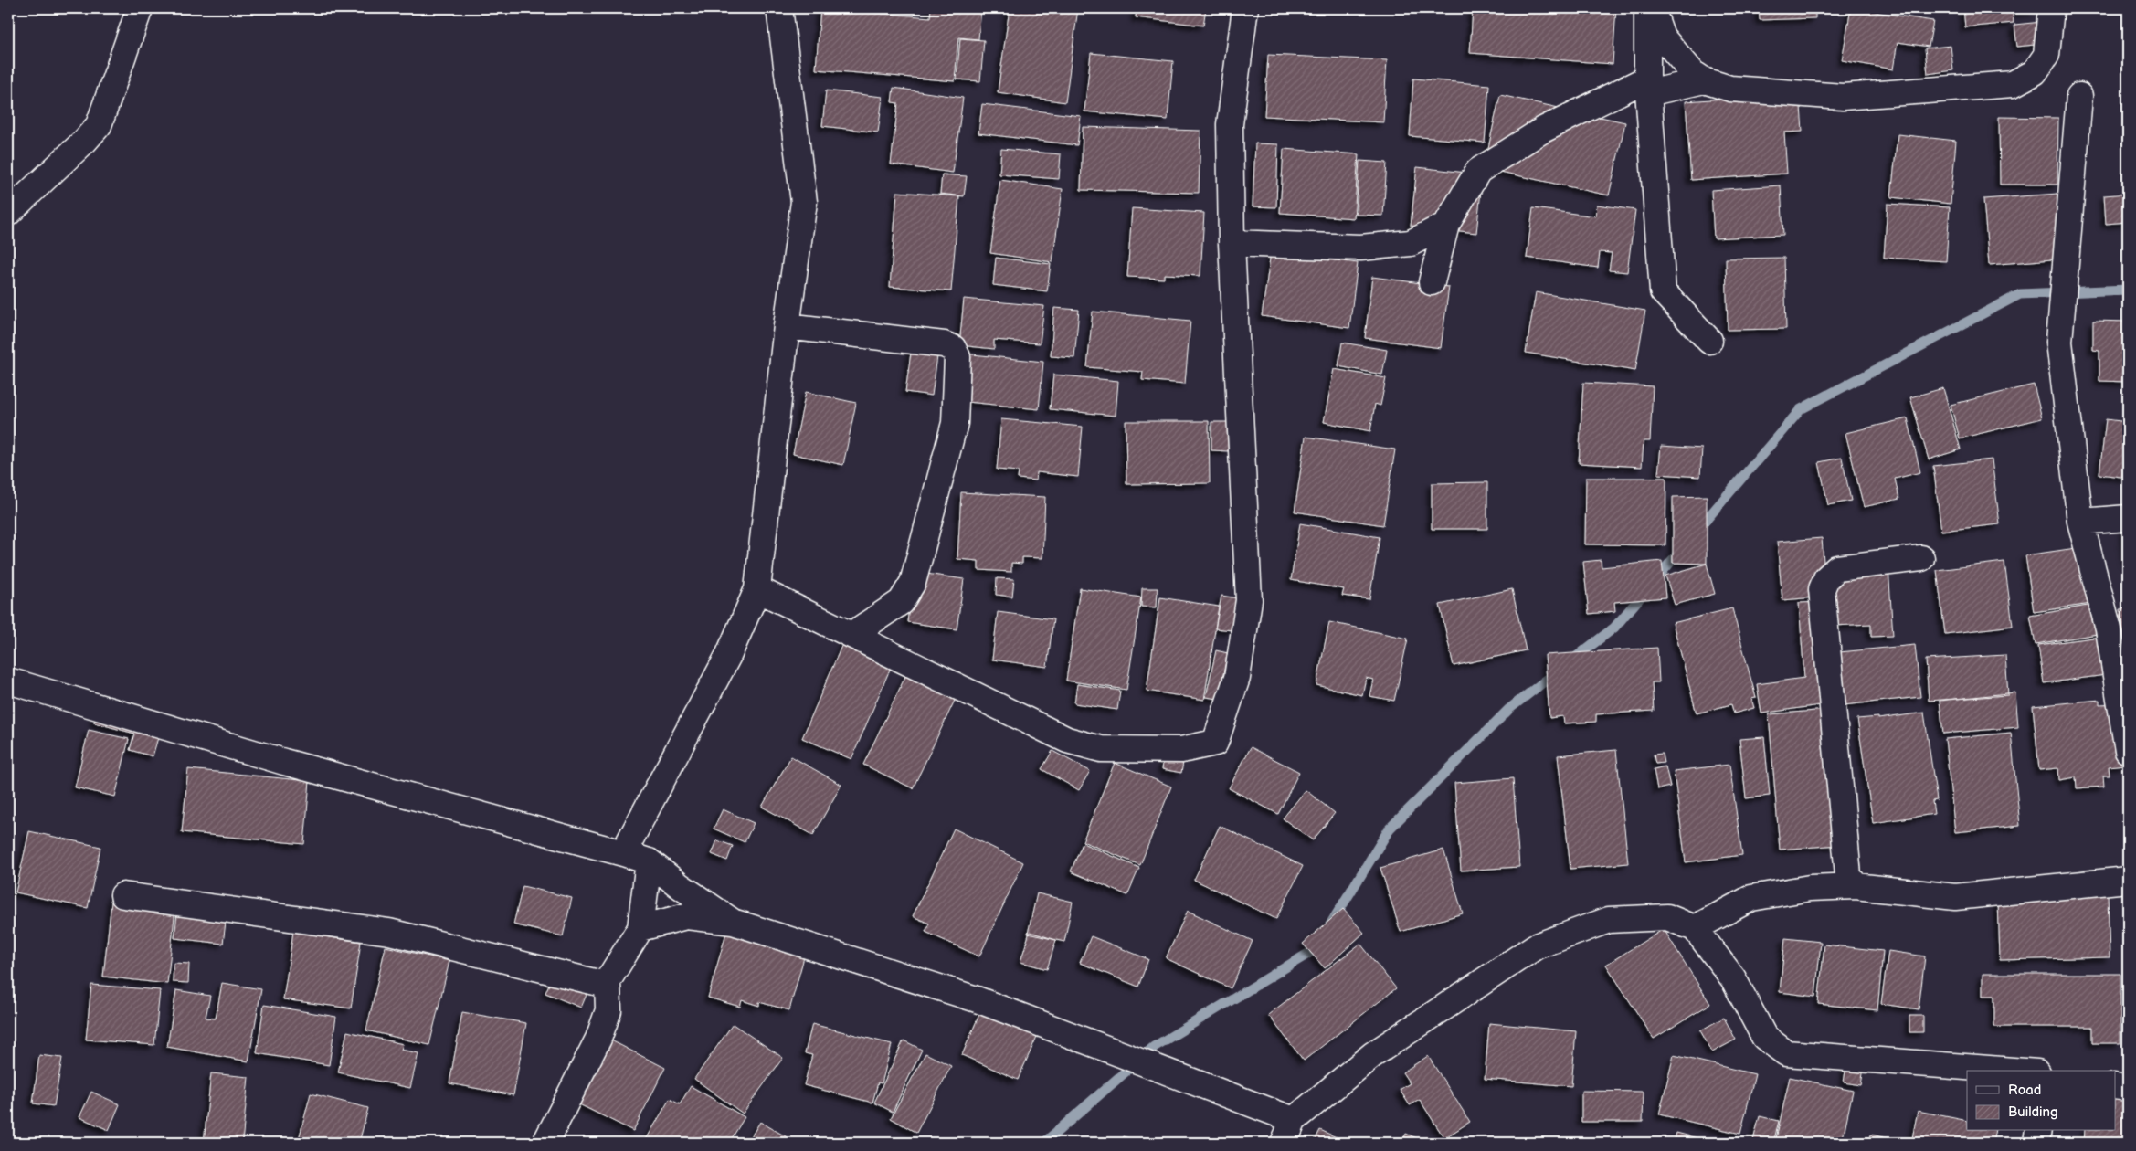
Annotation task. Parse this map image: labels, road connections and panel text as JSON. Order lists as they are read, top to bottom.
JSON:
{
  "legend": ["Road", "Building"]
}
